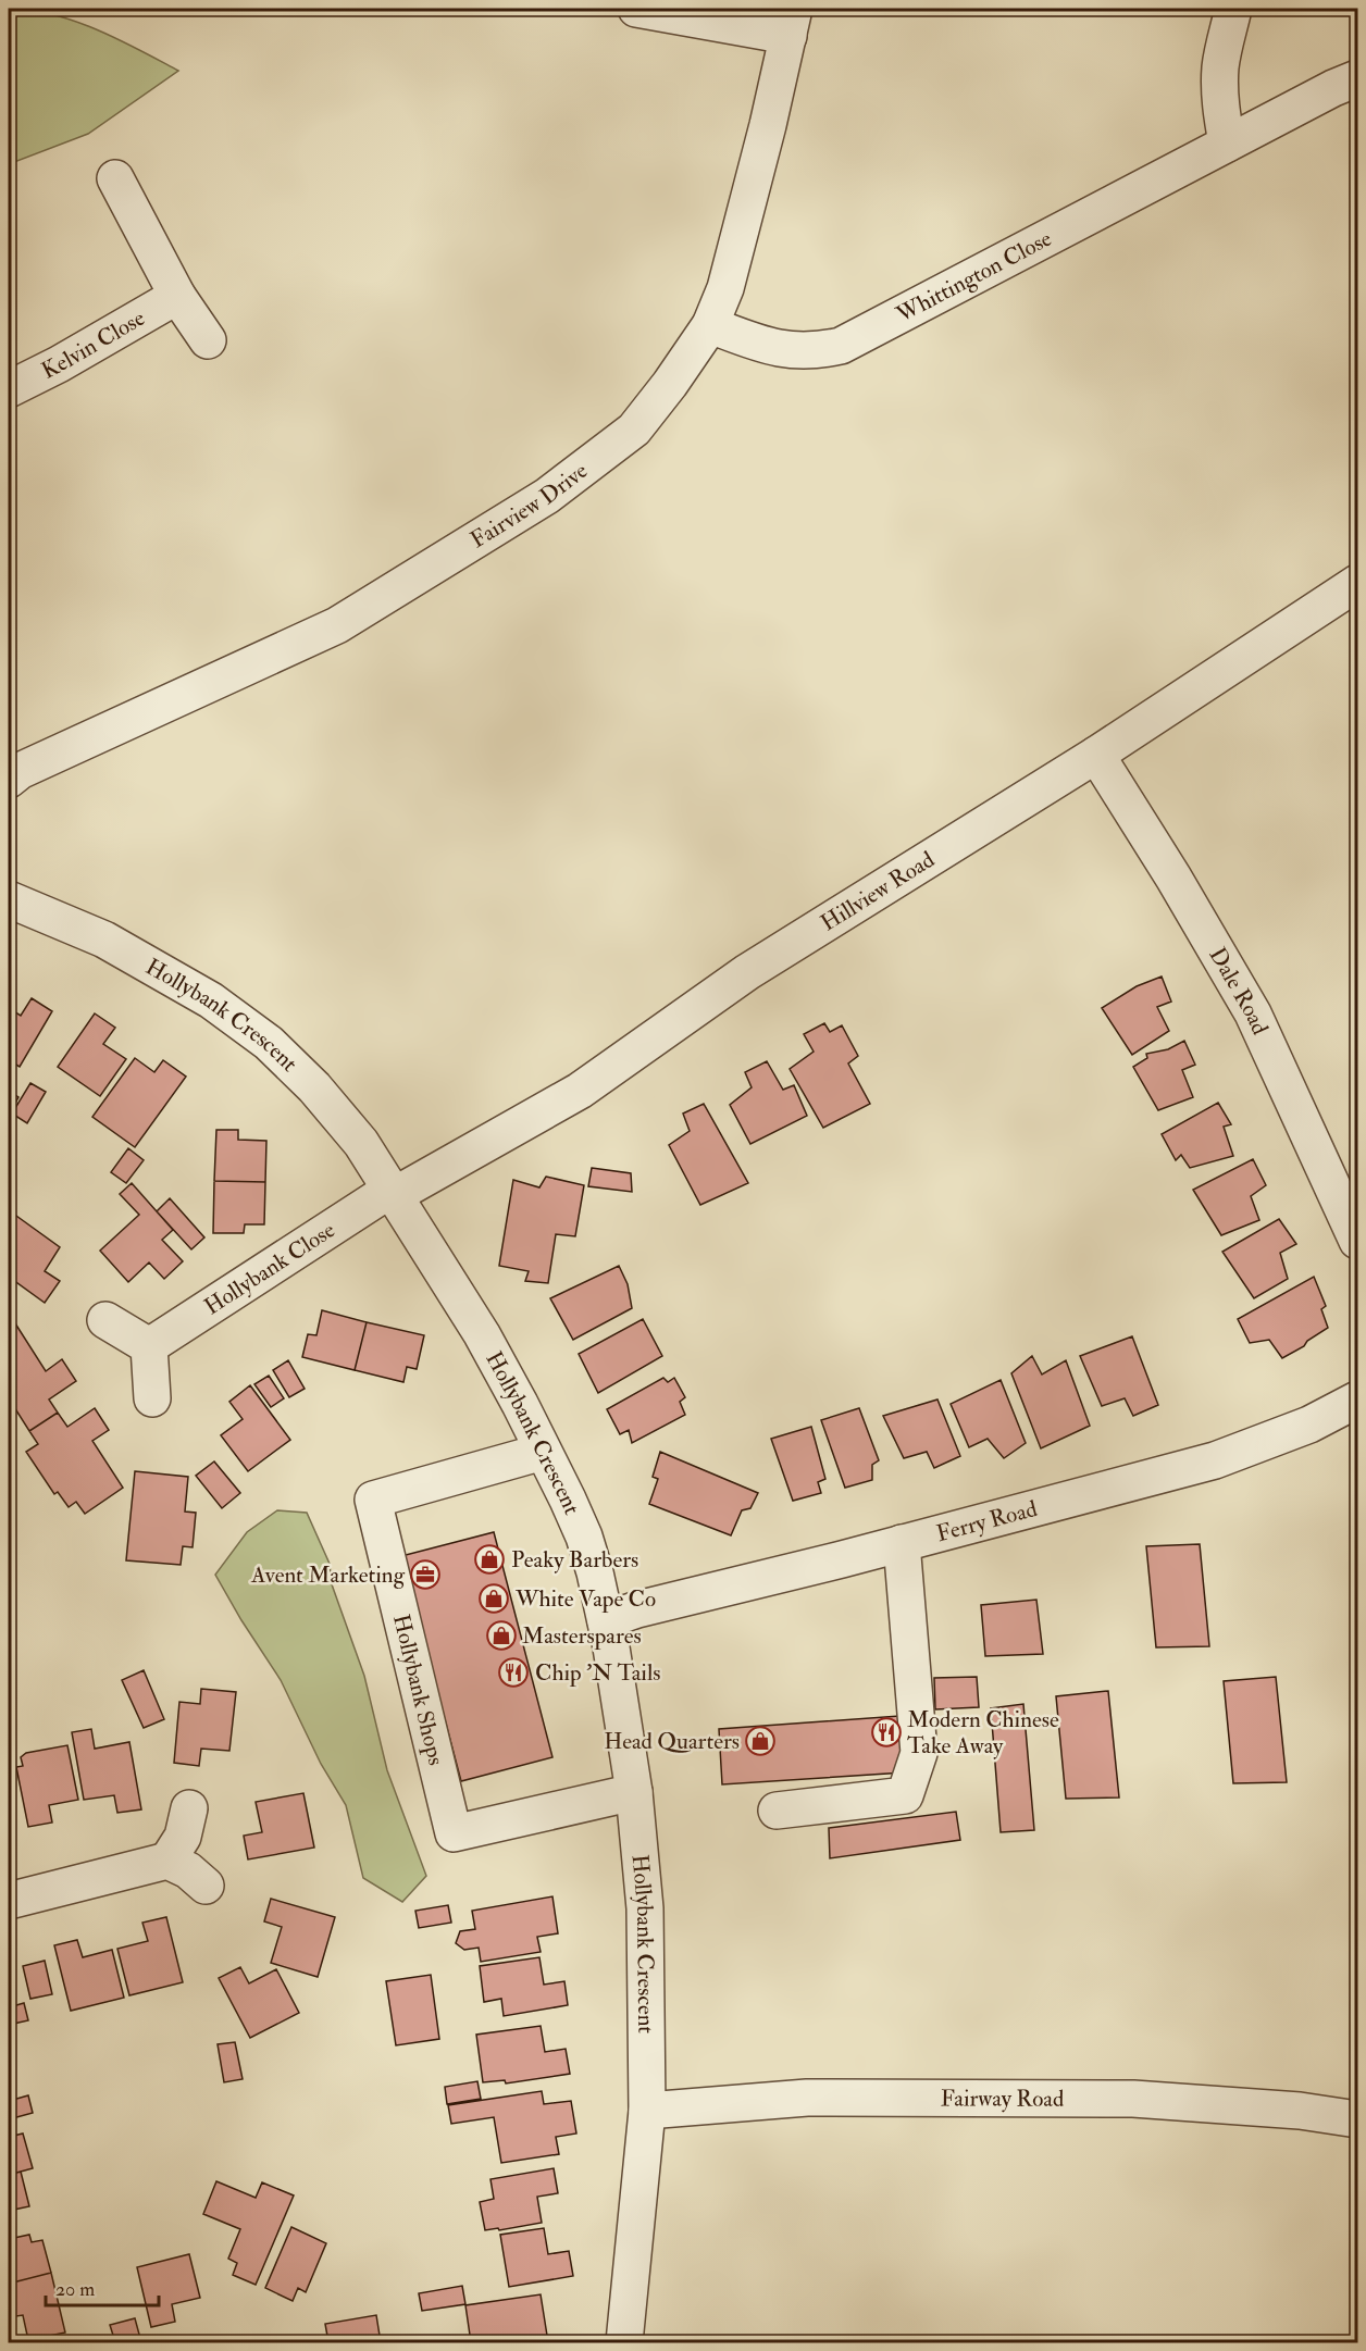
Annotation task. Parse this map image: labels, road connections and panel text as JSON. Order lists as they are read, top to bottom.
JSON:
{
  "streets": {
    "street": [
      "Whittington Close",
      "Kelvin Close",
      "Fairview Drive",
      "Hillview Road",
      "Dale Road",
      "Hollybank Crescent",
      "Hollybank Close",
      "Ferry Road",
      "Hollybank Shops",
      "Fairway Road"
    ]
  },
  "crossings": [
    ["Whittington Close", "Fairview Drive"],
    ["Hillview Road", "Dale Road"],
    ["Hillview Road", "Hollybank Crescent"],
    ["Hillview Road", "Hollybank Close"],
    ["Hollybank Crescent", "Hollybank Close"],
    ["Hollybank Crescent", "Ferry Road"],
    ["Hollybank Crescent", "Hollybank Shops"],
    ["Hollybank Crescent", "Fairway Road"]
  ],
  "places": {
    "shop": [
      "Peaky Barbers",
      "White Vape Co",
      "Masterspares",
      "Head Quarters"
    ],
    "office": ["Avent Marketing"],
    "restaurant": ["Chip 'N Tails", "Modern Chinese Take Away"]
  },
  "scale_bar": "20 m"
}
